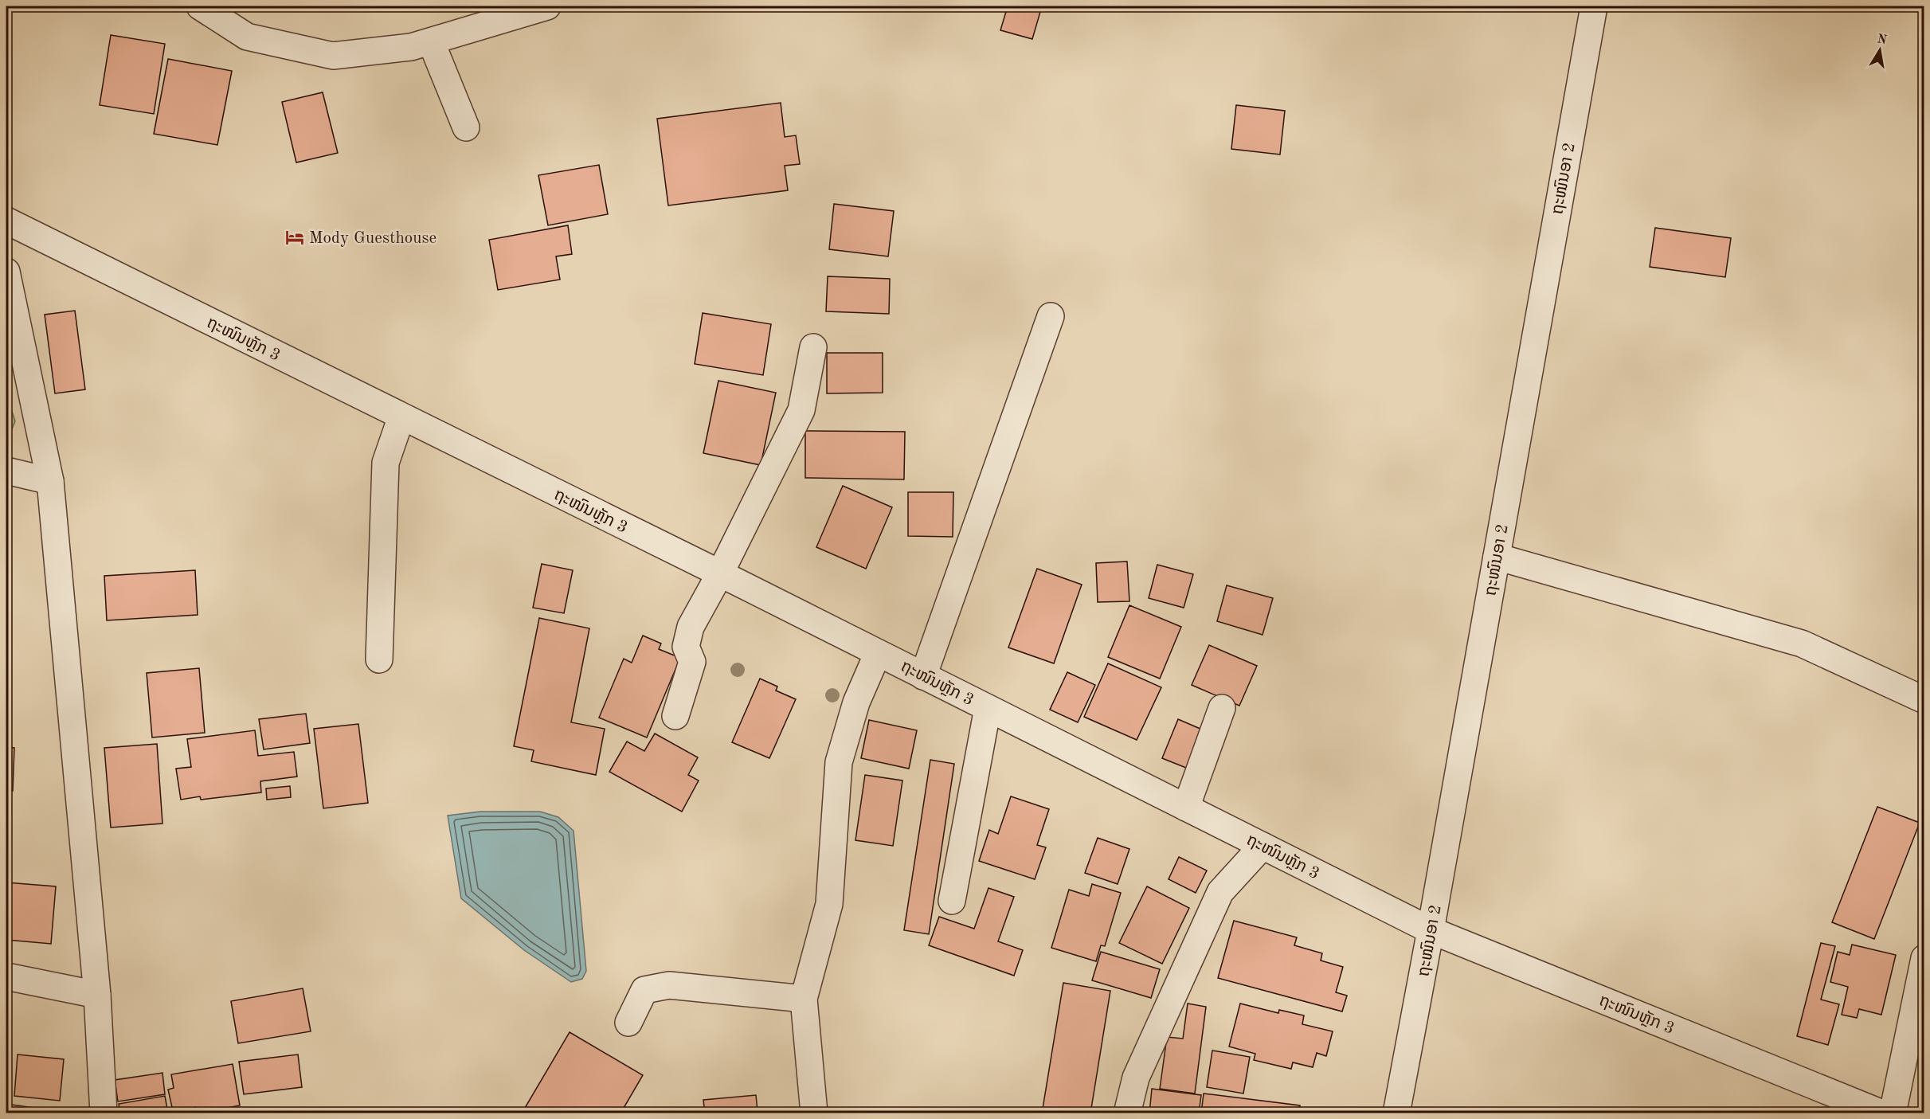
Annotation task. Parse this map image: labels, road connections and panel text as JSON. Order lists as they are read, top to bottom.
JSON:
{
  "streets": {
    "street": ["ຖະໜົນອາ 2", "ຖະໜົນຫຼັກ 3"]
  },
  "crossings": [
    ["ຖະໜົນອາ 2", "ຖະໜົນຫຼັກ 3"]
  ],
  "places": {
    "hotel": ["Mody Guesthouse"]
  },
  "north": "top"
}
